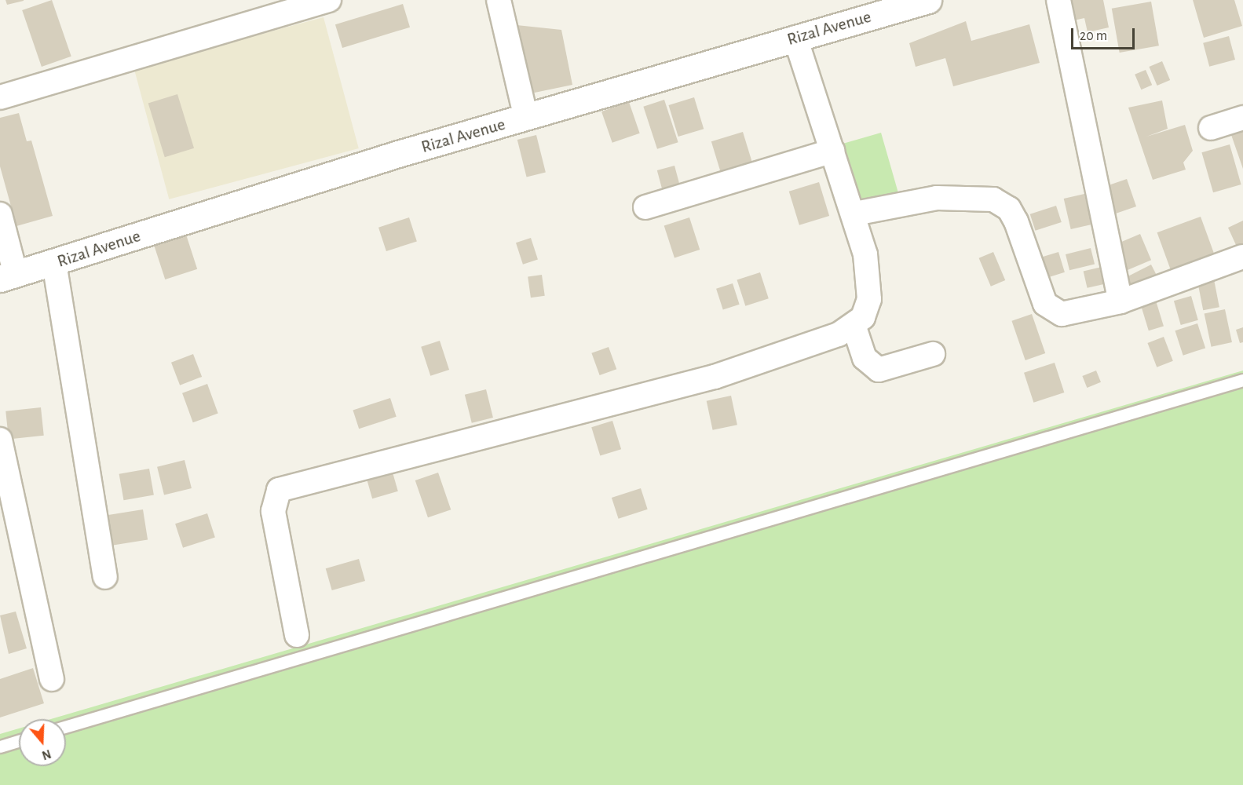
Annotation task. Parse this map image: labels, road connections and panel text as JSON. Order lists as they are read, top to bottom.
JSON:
{
  "streets": {
    "street": ["Rizal Avenue"]
  },
  "scale_bar": "20 m",
  "north": "bottom"
}
